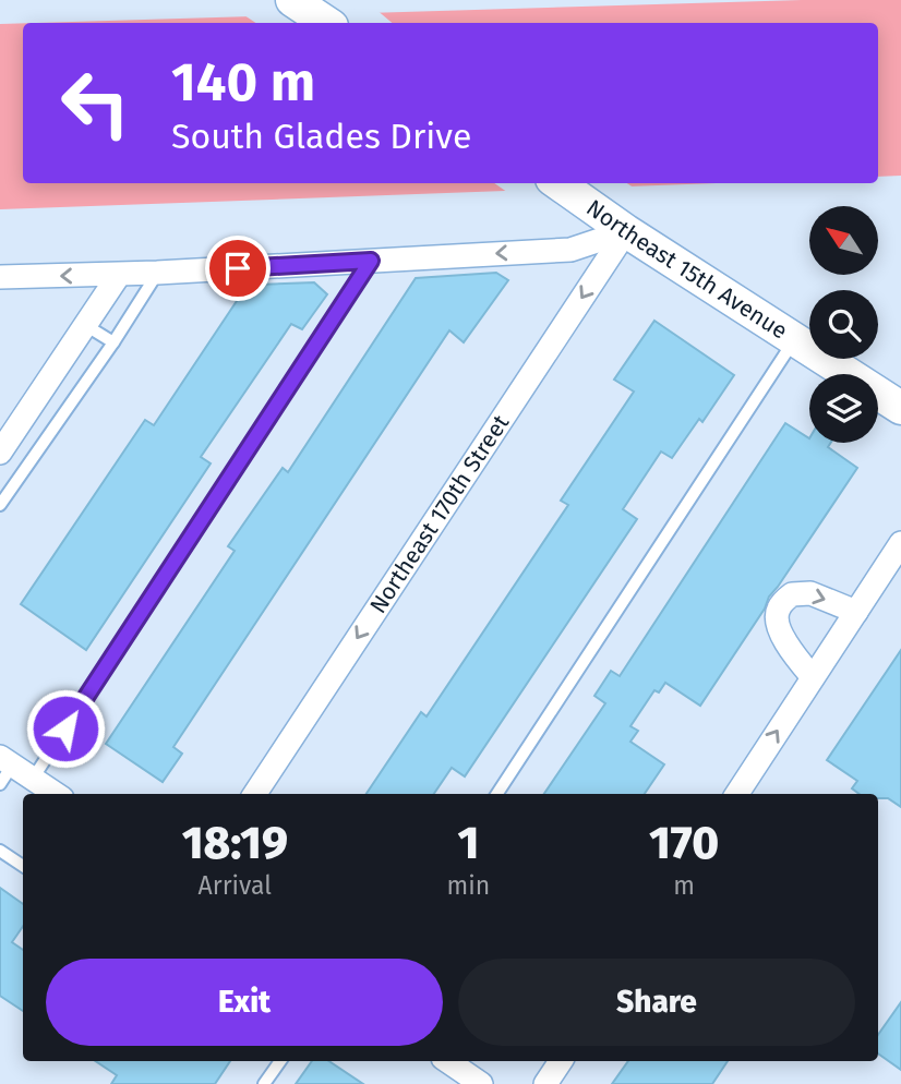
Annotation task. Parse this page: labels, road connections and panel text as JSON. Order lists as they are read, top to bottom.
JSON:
{
  "streets": {
    "street": ["Northeast 15th Avenue", "Northeast 170th Street"]
  },
  "crossings": [
    ["Northeast 15th Avenue", "Northeast 170th Street"]
  ],
  "one_way": ["Northeast 170th Street"],
  "north": "top left",
  "page": {
    "turn": ["140 m", "South Glades Drive"],
    "eta": [
      "18:19",
      "Arrival",
      "1",
      "min",
      "170",
      "m"
    ],
    "buttons": ["Exit", "Share"]
  }
}
